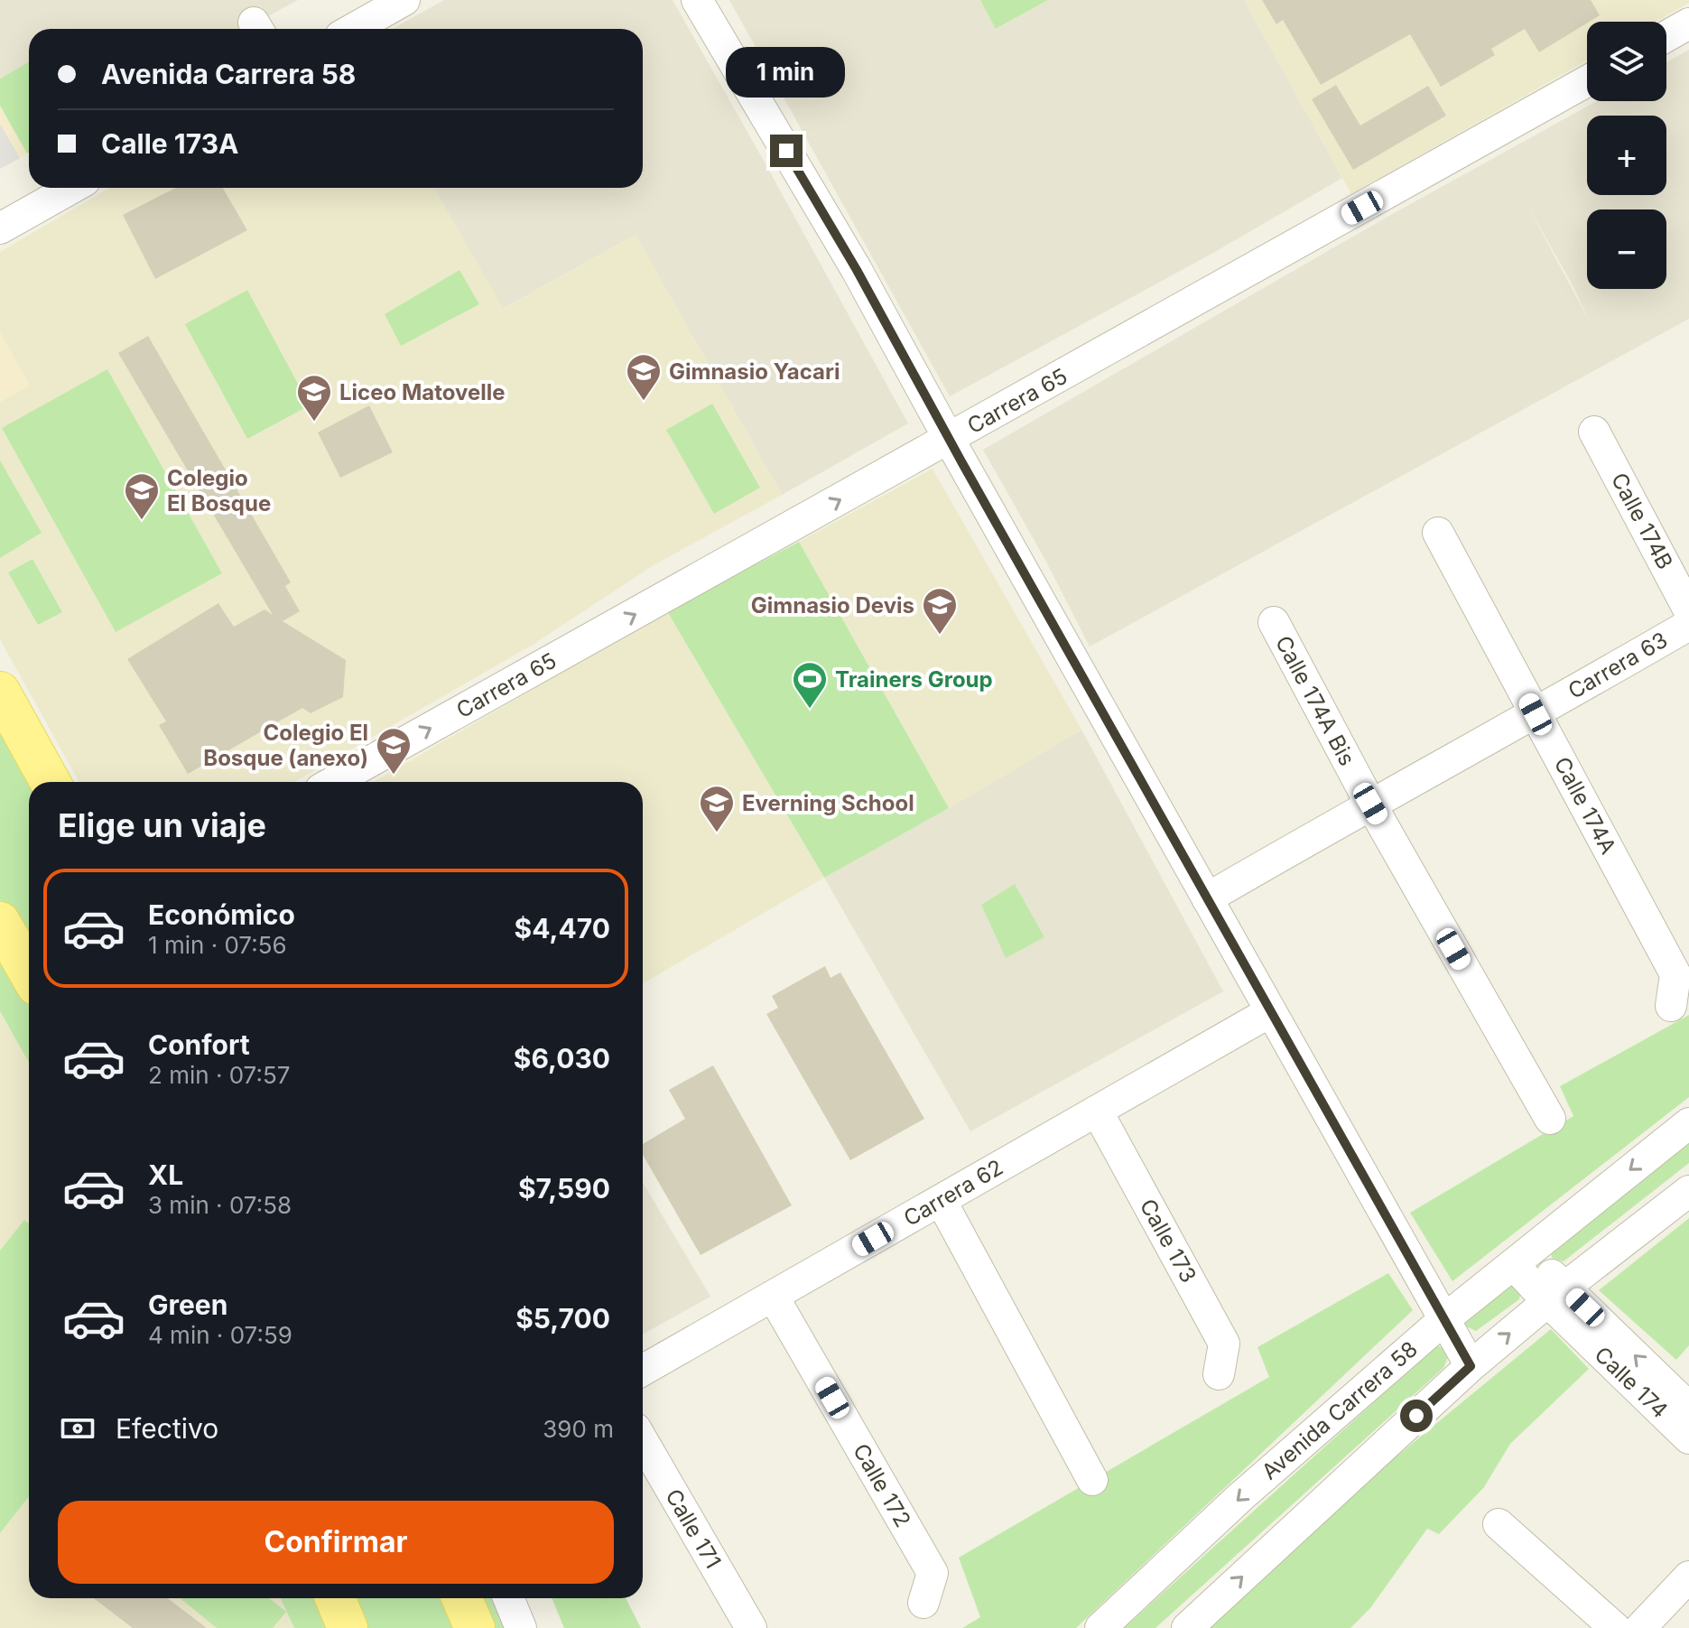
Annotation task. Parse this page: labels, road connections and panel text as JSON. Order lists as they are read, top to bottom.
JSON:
{
  "streets": {
    "street": [
      "Carrera 65",
      "Calle 174B",
      "Carrera 63",
      "Calle 174A Bis",
      "Calle 174A",
      "Carrera 62",
      "Calle 173",
      "Calle 174",
      "Avenida Carrera 58",
      "Calle 172",
      "Calle 171"
    ]
  },
  "crossings": [
    ["Carrera 63", "Calle 174A Bis"],
    ["Carrera 63", "Calle 174A"],
    ["Carrera 62", "Calle 173"],
    ["Carrera 62", "Calle 172"],
    ["Calle 174", "Avenida Carrera 58"]
  ],
  "one_way": ["Carrera 65"],
  "places": {
    "school or university": [
      "Gimnasio Yacari",
      "Liceo Matovelle",
      "Colegio El Bosque",
      "Gimnasio Devis",
      "Colegio El Bosque (anexo)",
      "Everning School"
    ],
    "sports": ["Trainers Group"]
  },
  "page": {
    "map_buttons": ["+", "−"],
    "banner": ["Avenida Carrera 58", "Calle 173A"],
    "bubble": "1 min",
    "heading": "Elige un viaje",
    "list": [
      {
        "name": "Económico",
        "note": "1 min · 07:56",
        "value": "$4,470"
      },
      {
        "name": "Confort",
        "note": "2 min · 07:57",
        "value": "$6,030"
      },
      {
        "name": "XL",
        "note": "3 min · 07:58",
        "value": "$7,590"
      },
      {
        "name": "Green",
        "note": "4 min · 07:59",
        "value": "$5,700"
      }
    ],
    "pay": ["Efectivo", "390 m"],
    "buttons": "Confirmar"
  }
}
